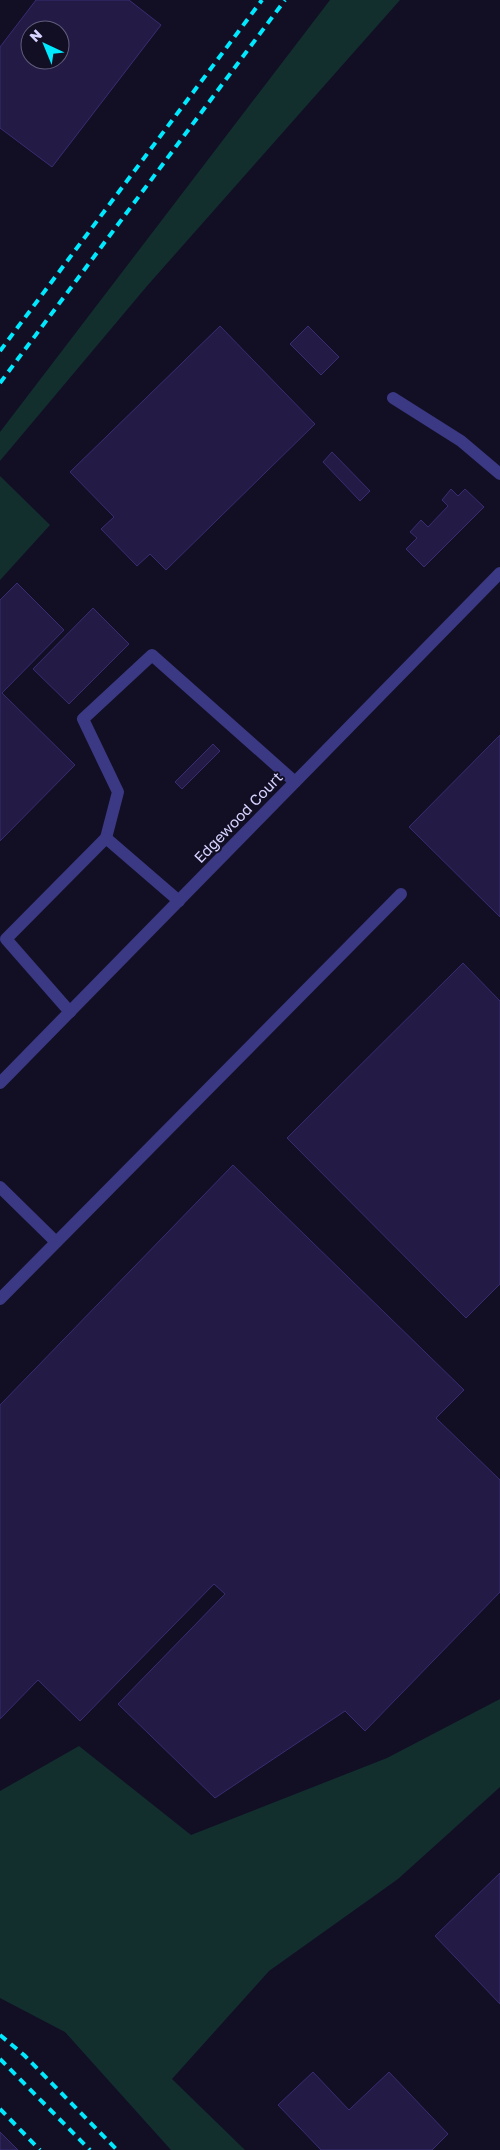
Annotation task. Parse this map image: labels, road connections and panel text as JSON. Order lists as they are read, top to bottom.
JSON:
{
  "streets": {
    "street": ["Edgewood Court"]
  },
  "north": "top left"
}
